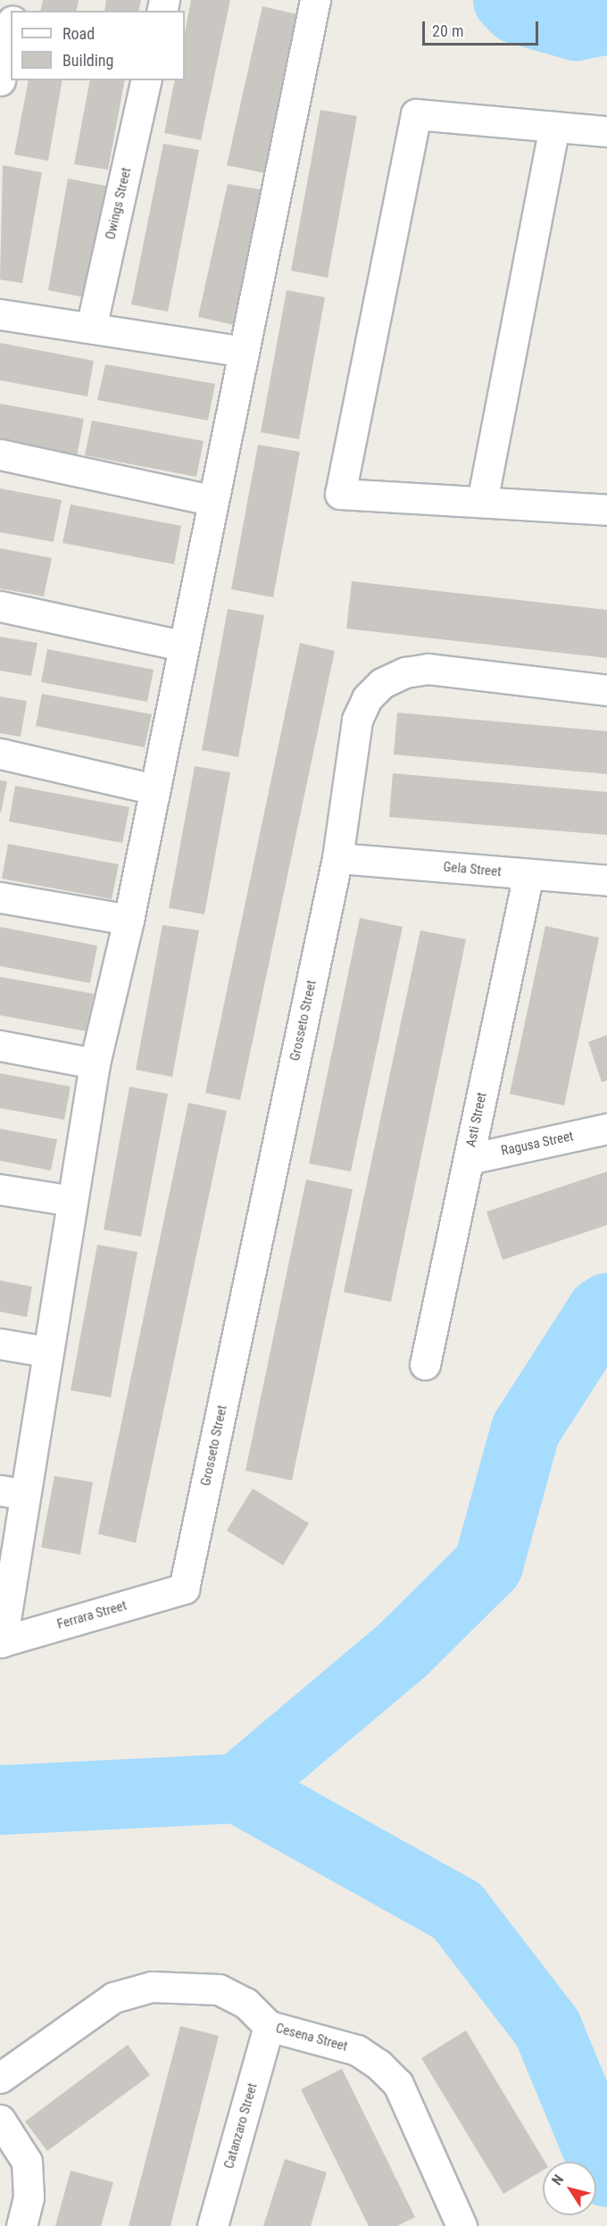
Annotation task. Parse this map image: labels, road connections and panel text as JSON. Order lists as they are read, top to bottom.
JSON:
{
  "streets": {
    "street": [
      "Owings Street",
      "Gela Street",
      "Grosseto Street",
      "Asti Street",
      "Ragusa Street",
      "Ferrara Street",
      "Cesena Street",
      "Catanzaro Street"
    ]
  },
  "crossings": [
    ["Gela Street", "Grosseto Street"],
    ["Gela Street", "Asti Street"],
    ["Grosseto Street", "Ferrara Street"],
    ["Asti Street", "Ragusa Street"],
    ["Cesena Street", "Catanzaro Street"]
  ],
  "legend": ["Road", "Building"],
  "scale_bar": "20 m",
  "north": "top left"
}
